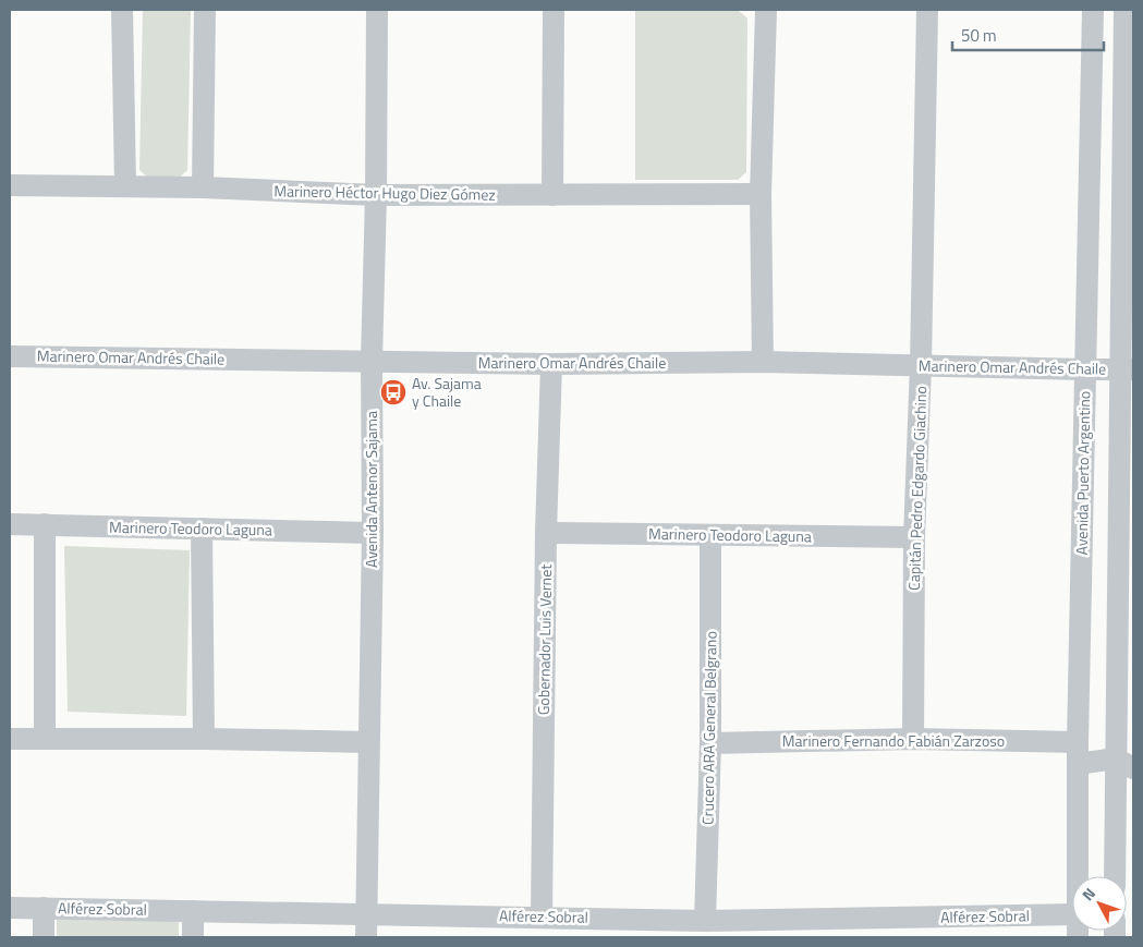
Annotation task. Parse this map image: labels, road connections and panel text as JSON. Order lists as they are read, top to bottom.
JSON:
{
  "streets": {
    "street": [
      "Marinero Héctor Hugo Diez Gómez",
      "Marinero Omar Andrés Chaile",
      "Avenida Puerto Argentino",
      "Capitán Pedro Edgardo Giachino",
      "Avenida Antenor Sajama",
      "Marinero Teodoro Laguna",
      "Gobernador Luis Vernet",
      "Crucero ARA General Belgrano",
      "Marinero Fernando Fabián Zarzoso",
      "Alférez Sobral"
    ]
  },
  "crossings": [
    ["Marinero Héctor Hugo Diez Gómez", "Avenida Antenor Sajama"],
    ["Marinero Omar Andrés Chaile", "Avenida Puerto Argentino"],
    ["Marinero Omar Andrés Chaile", "Capitán Pedro Edgardo Giachino"],
    ["Marinero Omar Andrés Chaile", "Avenida Antenor Sajama"],
    ["Marinero Omar Andrés Chaile", "Gobernador Luis Vernet"],
    ["Avenida Puerto Argentino", "Marinero Fernando Fabián Zarzoso"],
    ["Capitán Pedro Edgardo Giachino", "Marinero Teodoro Laguna"],
    ["Capitán Pedro Edgardo Giachino", "Marinero Fernando Fabián Zarzoso"],
    ["Avenida Antenor Sajama", "Marinero Teodoro Laguna"],
    ["Avenida Antenor Sajama", "Alférez Sobral"],
    ["Marinero Teodoro Laguna", "Gobernador Luis Vernet"],
    ["Marinero Teodoro Laguna", "Crucero ARA General Belgrano"],
    ["Gobernador Luis Vernet", "Alférez Sobral"],
    ["Crucero ARA General Belgrano", "Marinero Fernando Fabián Zarzoso"],
    ["Crucero ARA General Belgrano", "Alférez Sobral"]
  ],
  "places": {
    "bus stop": ["Av. Sajama y Chaile"]
  },
  "scale_bar": "50 m",
  "north": "top left"
}
